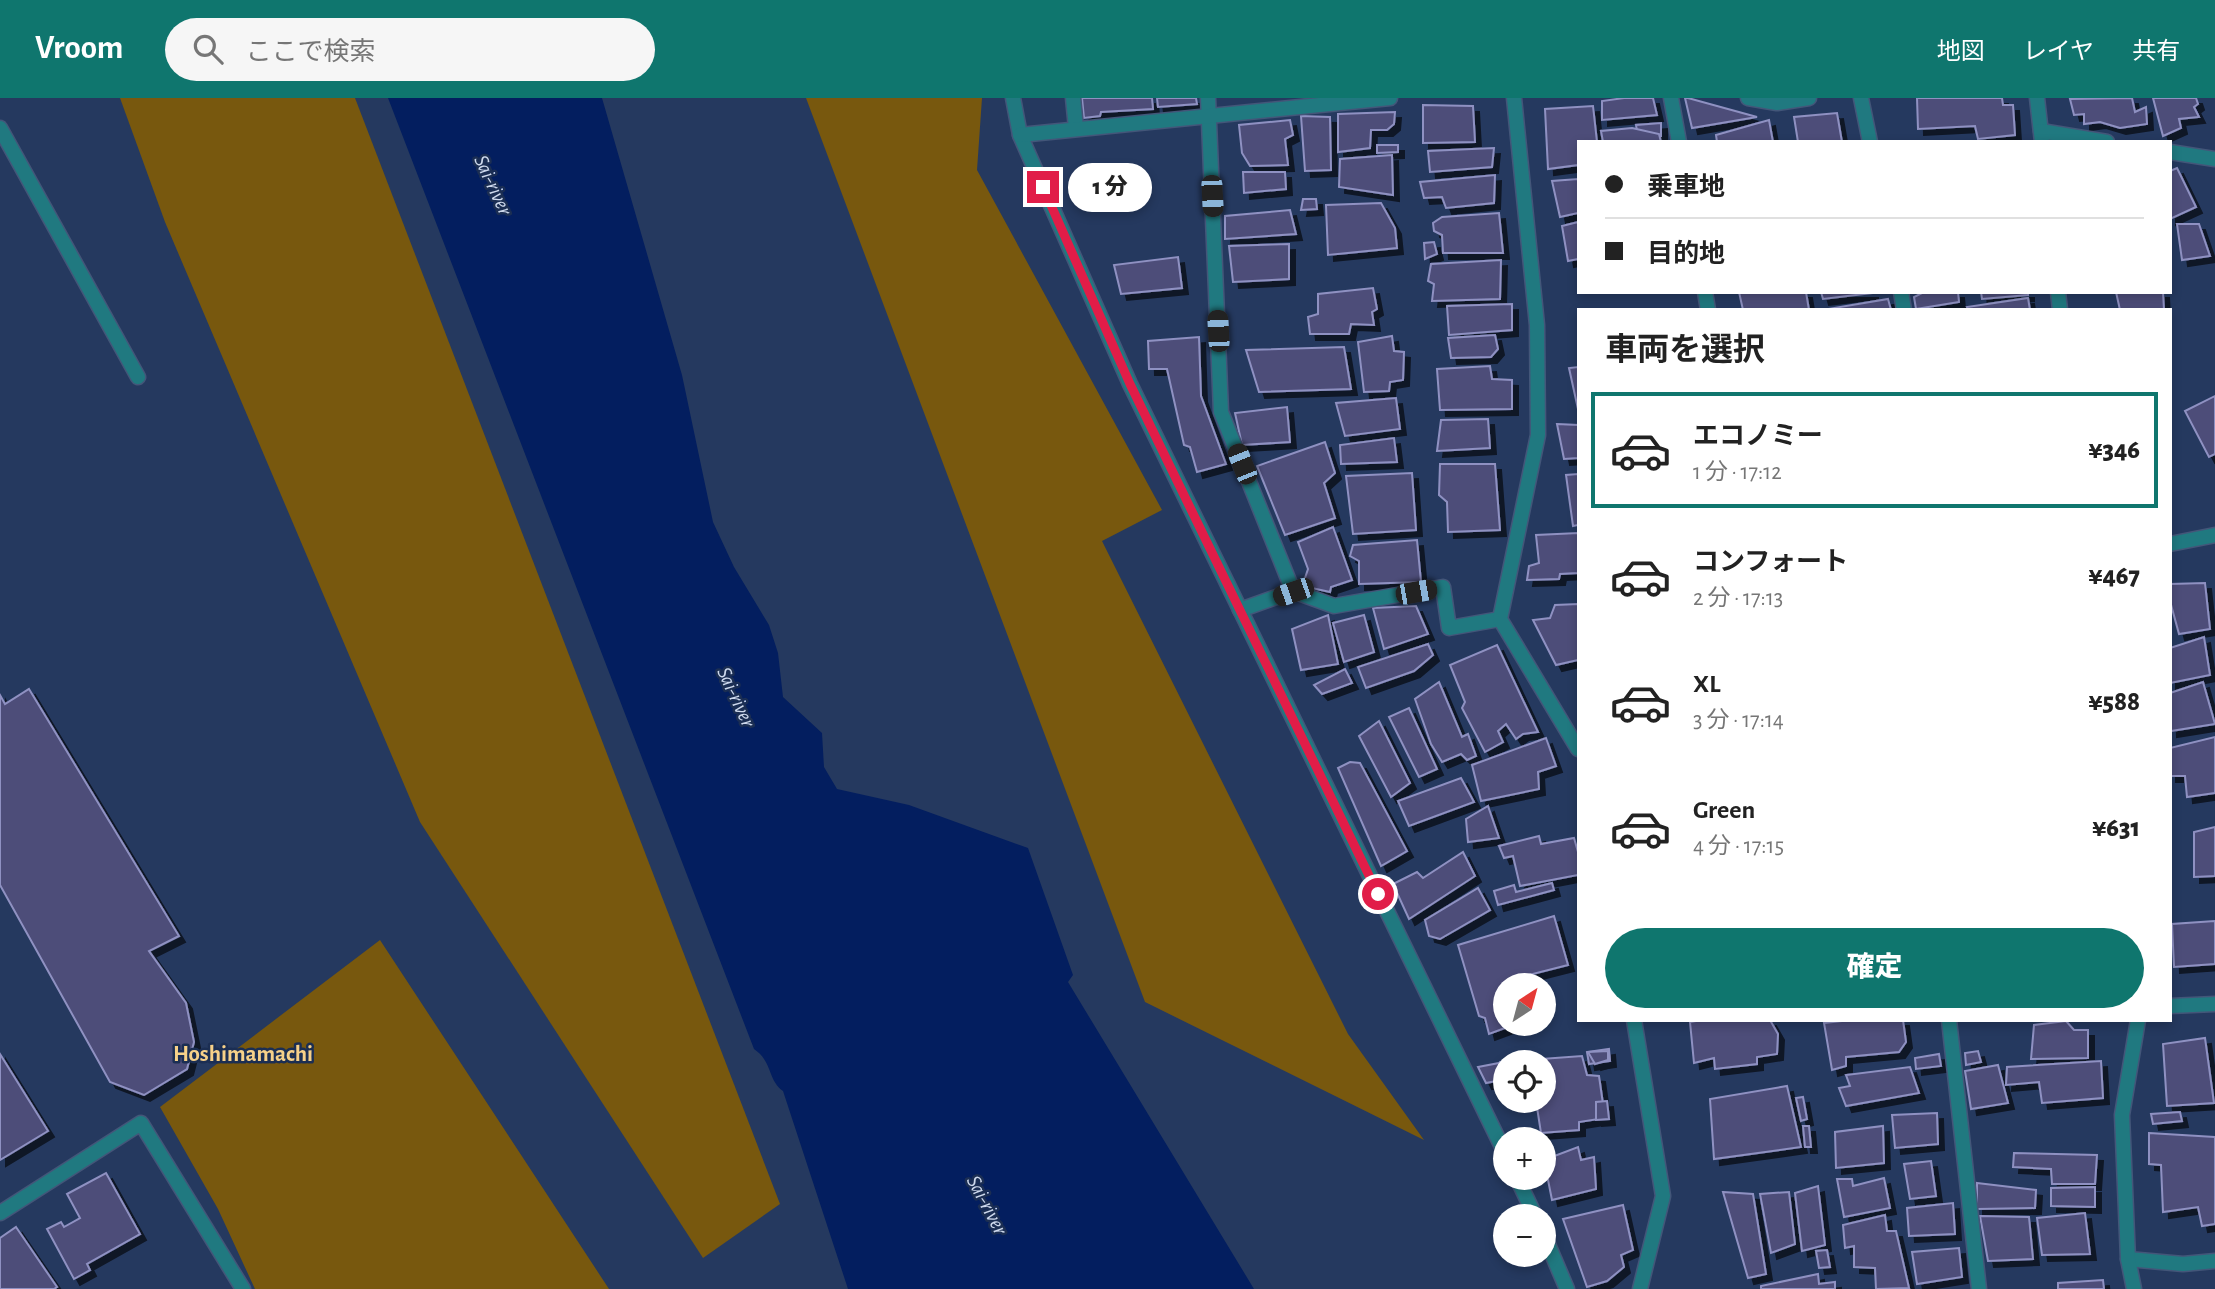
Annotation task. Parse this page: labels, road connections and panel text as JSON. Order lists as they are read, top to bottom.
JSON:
{
  "districts": ["Hoshimamachi"],
  "water": ["Sai-river"],
  "north": "top right",
  "page": {
    "header": "Vroom",
    "search": "ここで検索",
    "nav": ["地図", "レイヤ", "共有"],
    "banner": ["乗車地", "目的地"],
    "bubble": "1 分",
    "heading": "車両を選択",
    "list": [
      {
        "name": "エコノミー",
        "note": "1 分 · 17:12",
        "value": "¥346"
      },
      {
        "name": "コンフォート",
        "note": "2 分 · 17:13",
        "value": "¥467"
      },
      {
        "name": "XL",
        "note": "3 分 · 17:14",
        "value": "¥588"
      },
      {
        "name": "Green",
        "note": "4 分 · 17:15",
        "value": "¥631"
      }
    ],
    "buttons": "確定",
    "map_buttons": ["+", "−"]
  }
}
